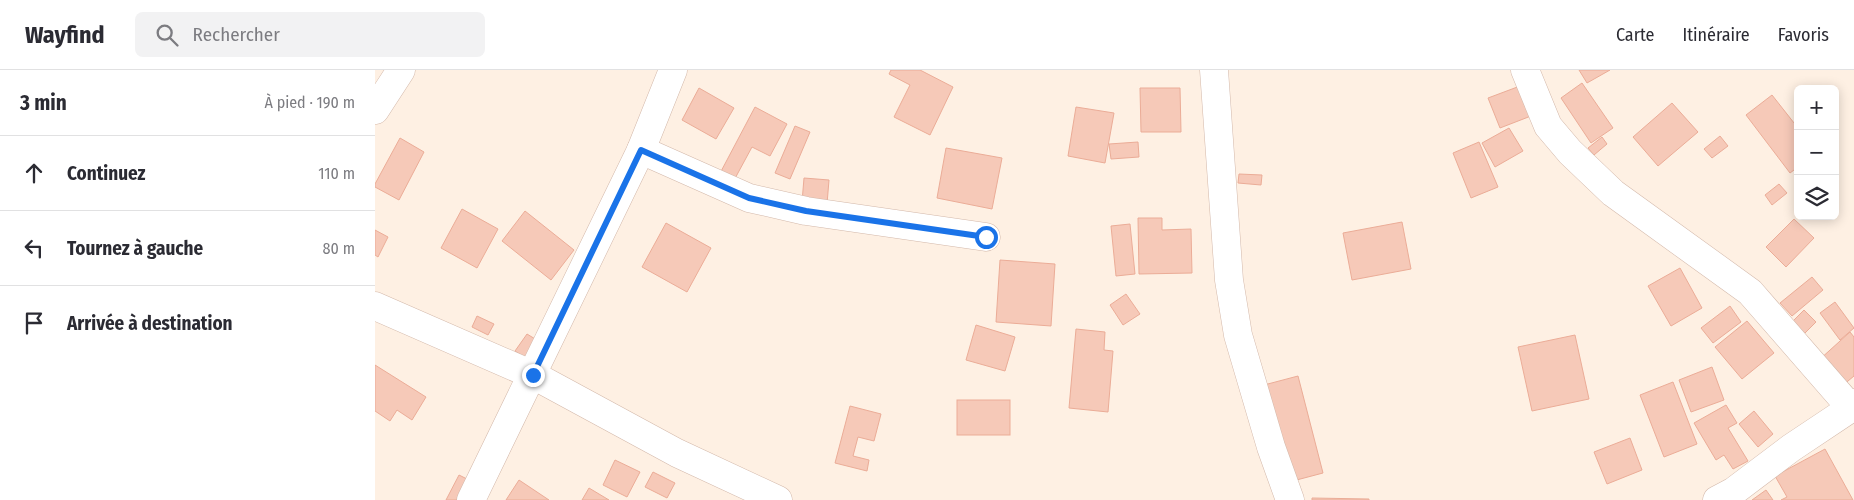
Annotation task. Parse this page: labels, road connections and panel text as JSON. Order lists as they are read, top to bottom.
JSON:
{
  "page": {
    "header": "Wayfind",
    "search": "Rechercher",
    "nav": ["Carte", "Itinéraire", "Favoris"],
    "heading": ["3 min", "À pied · 190 m"],
    "map_buttons": ["+", "−"],
    "list": [
      ["Continuez", "110 m"],
      ["Tournez à gauche", "80 m"],
      "Arrivée à destination"
    ]
  }
}
